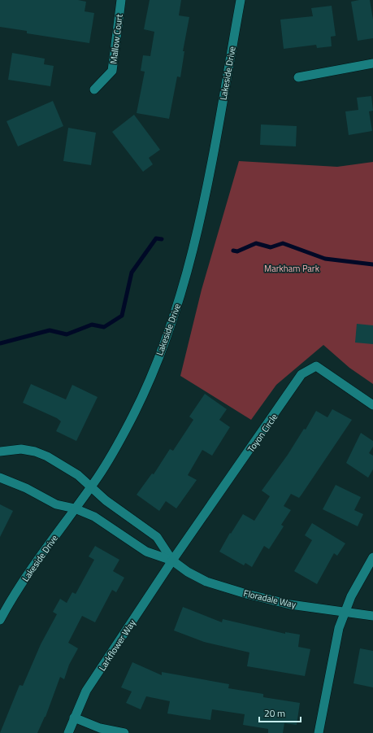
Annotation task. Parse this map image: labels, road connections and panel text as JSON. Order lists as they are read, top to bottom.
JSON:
{
  "streets": {
    "street": [
      "Mallow Court",
      "Lakeside Drive",
      "Toyon Circle",
      "Floradale Way",
      "Larkflower Way"
    ]
  },
  "crossings": [
    ["Lakeside Drive", "Floradale Way"],
    ["Toyon Circle", "Floradale Way"],
    ["Toyon Circle", "Larkflower Way"],
    ["Floradale Way", "Larkflower Way"]
  ],
  "parks": ["Markham Park"],
  "scale_bar": "20 m"
}
